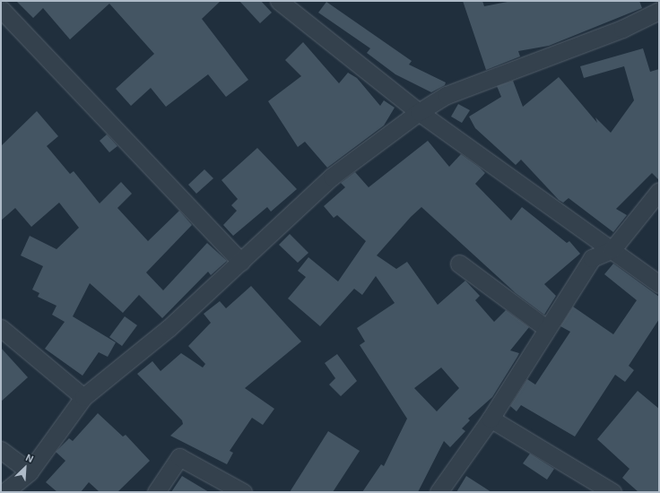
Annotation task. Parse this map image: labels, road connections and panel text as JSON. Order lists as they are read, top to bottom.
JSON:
{
  "north": "top right"
}
